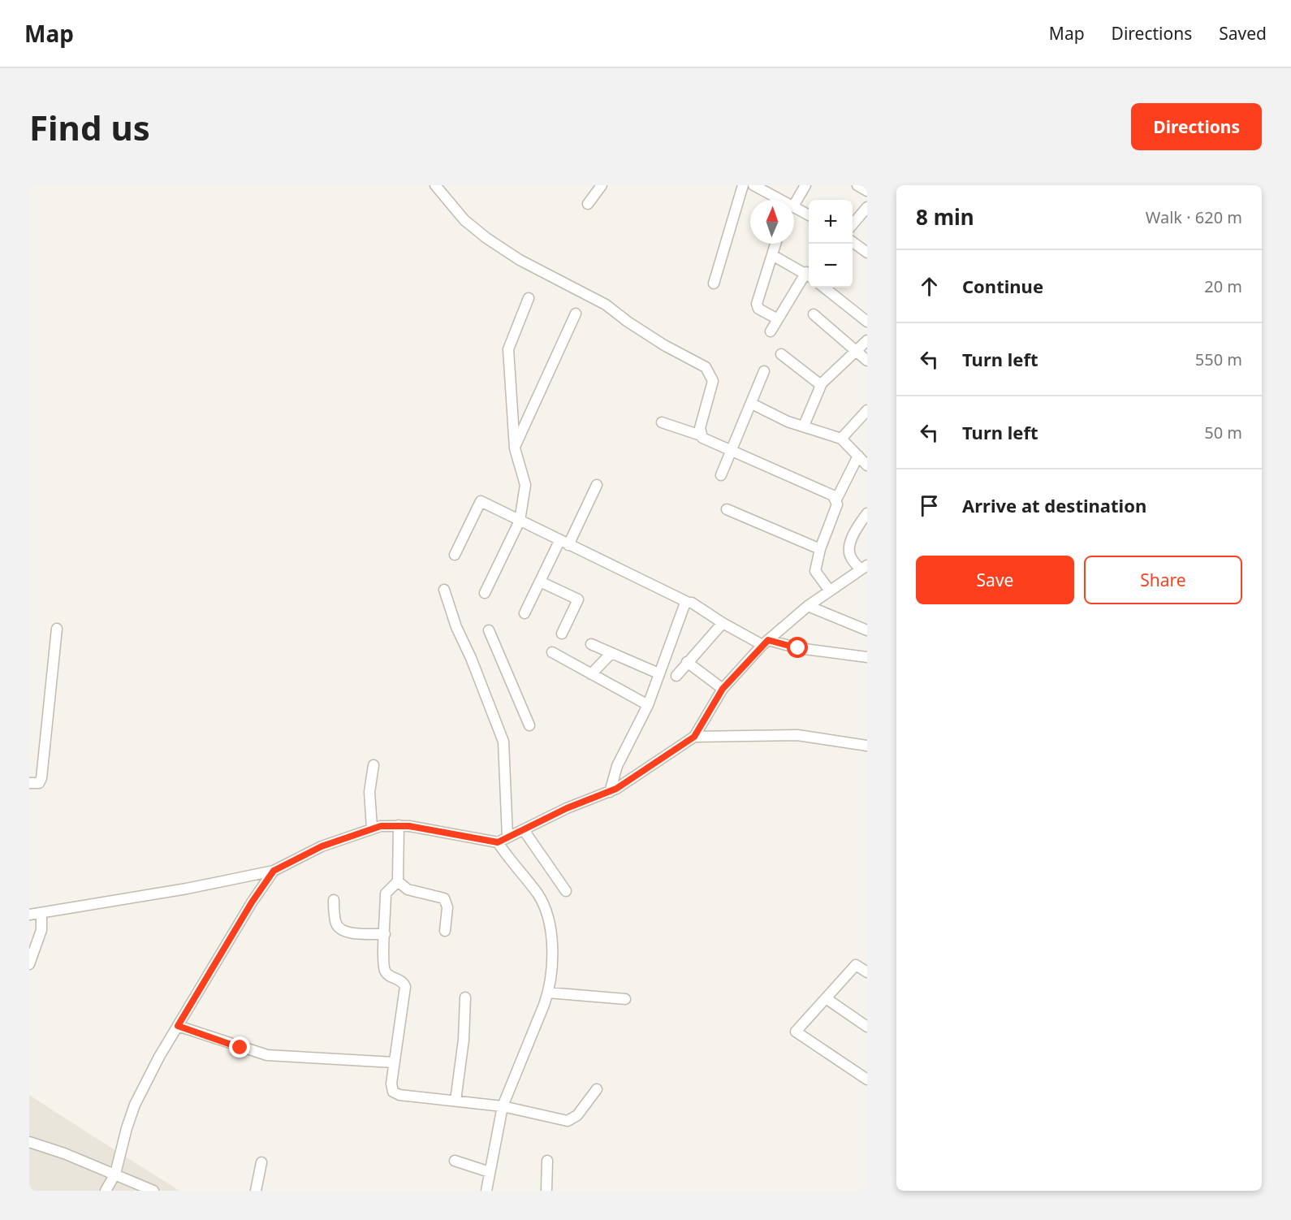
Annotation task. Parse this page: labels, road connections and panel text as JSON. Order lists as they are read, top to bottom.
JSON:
{
  "north": "top",
  "page": {
    "header": "Map",
    "nav": ["Map", "Directions", "Saved"],
    "buttons": [
      "Directions",
      ["Save", "Share"]
    ],
    "title": "Find us",
    "heading": ["8 min", "Walk · 620 m"],
    "map_buttons": ["+", "−"],
    "list": [
      ["Continue", "20 m"],
      ["Turn left", "550 m"],
      ["Turn left", "50 m"],
      "Arrive at destination"
    ]
  }
}
